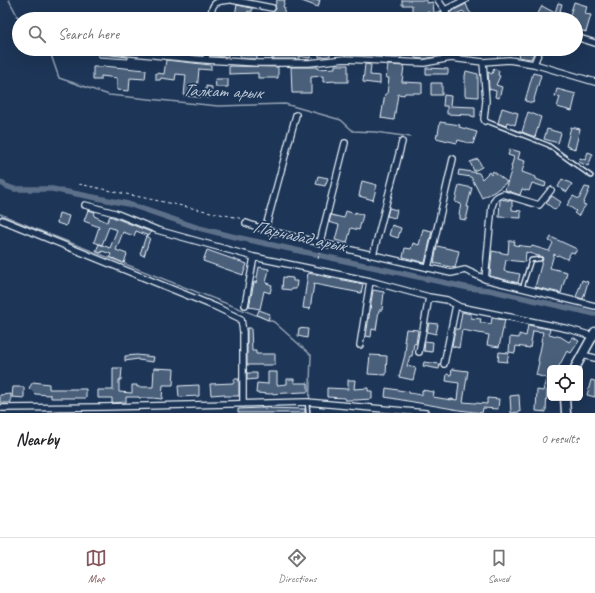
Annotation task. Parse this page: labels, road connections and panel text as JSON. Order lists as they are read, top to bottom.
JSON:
{
  "water": ["Талкат арык", "Парнабад арык"],
  "page": {
    "search": "Search here",
    "heading": ["Nearby", "0 results"],
    "nav": ["Map", "Directions", "Saved"]
  }
}
